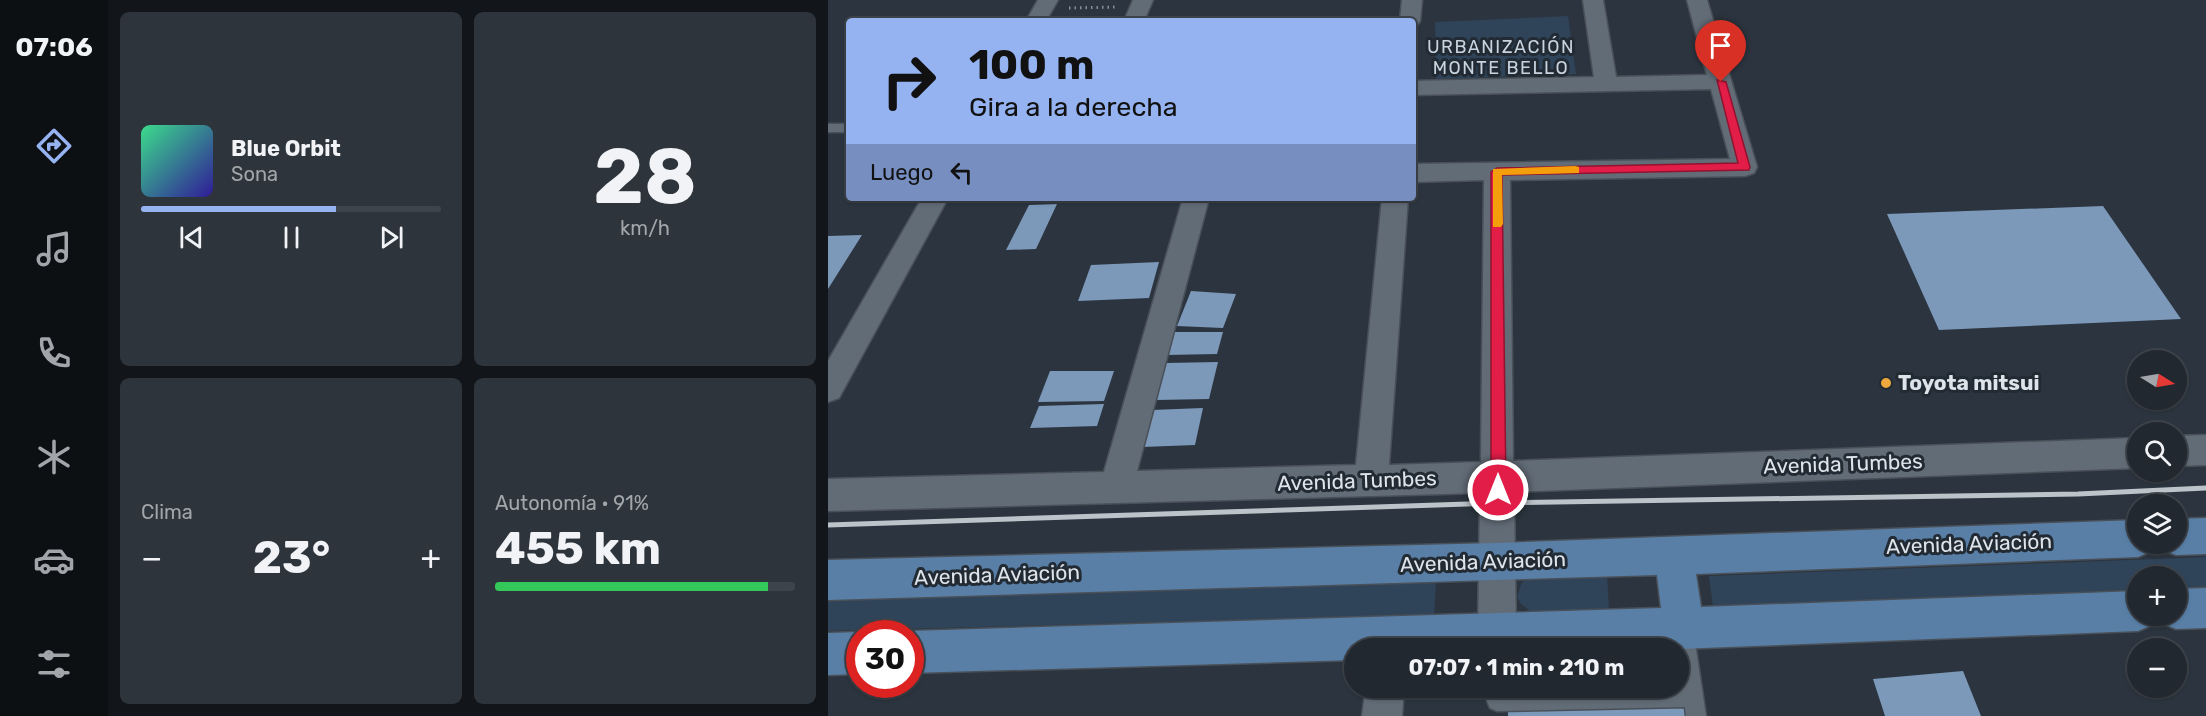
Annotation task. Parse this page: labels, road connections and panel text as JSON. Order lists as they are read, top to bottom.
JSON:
{
  "streets": {
    "main road": ["Avenida Aviación"],
    "street": ["Avenida Tumbes"]
  },
  "districts": ["URBANIZACIÓN MONTE BELLO"],
  "places": ["Toyota mitsui"],
  "north": "right",
  "page": {
    "tabs": "07:06",
    "tile": [
      ["28", "km/h"],
      "Clima",
      ["Autonomía · 91%", "455 km"]
    ],
    "turn": ["100 m", "Gira a la derecha"],
    "song": ["Blue Orbit", "Sona"],
    "then": "Luego",
    "map_buttons": ["+", "−"],
    "heat": ["−", "23°", "+"],
    "limit": "30",
    "trip": "07:07 · 1 min · 210 m"
  }
}
